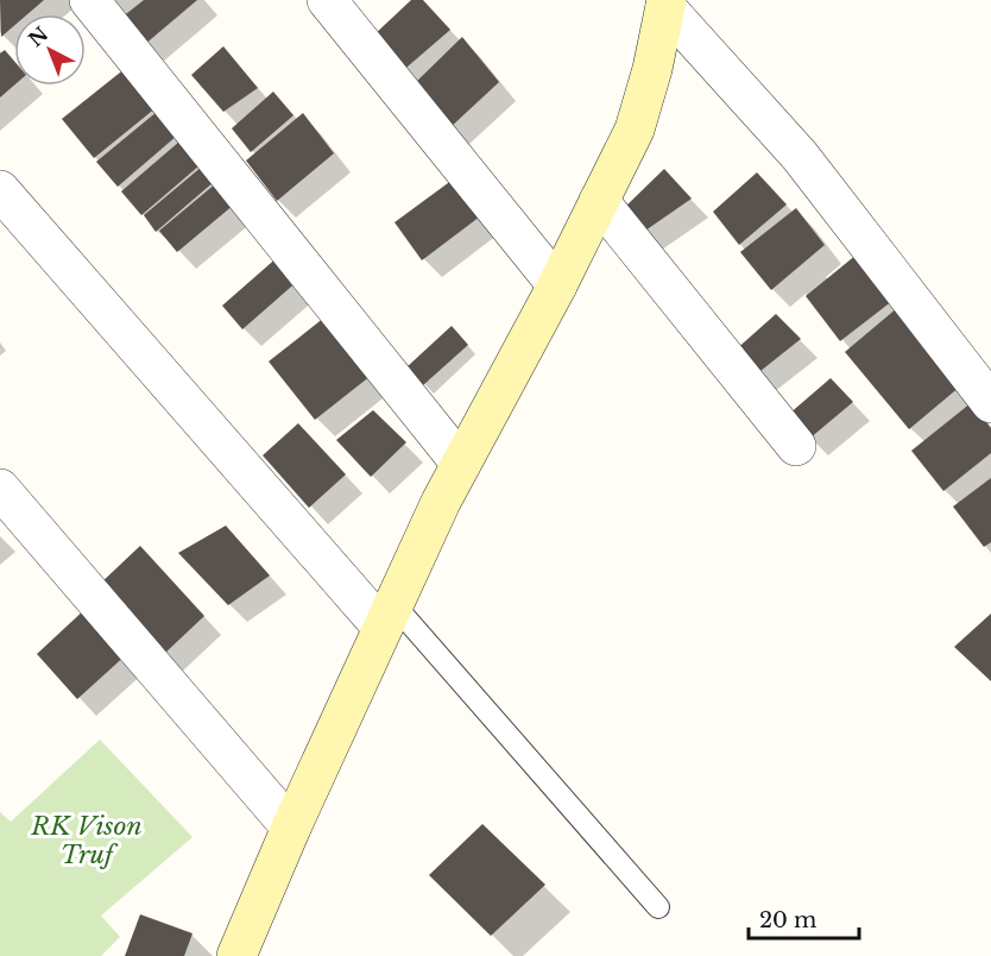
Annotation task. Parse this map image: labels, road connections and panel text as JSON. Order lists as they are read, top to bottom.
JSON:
{
  "parks": ["RK Vison Truf"],
  "scale_bar": "20 m",
  "north": "top left"
}
